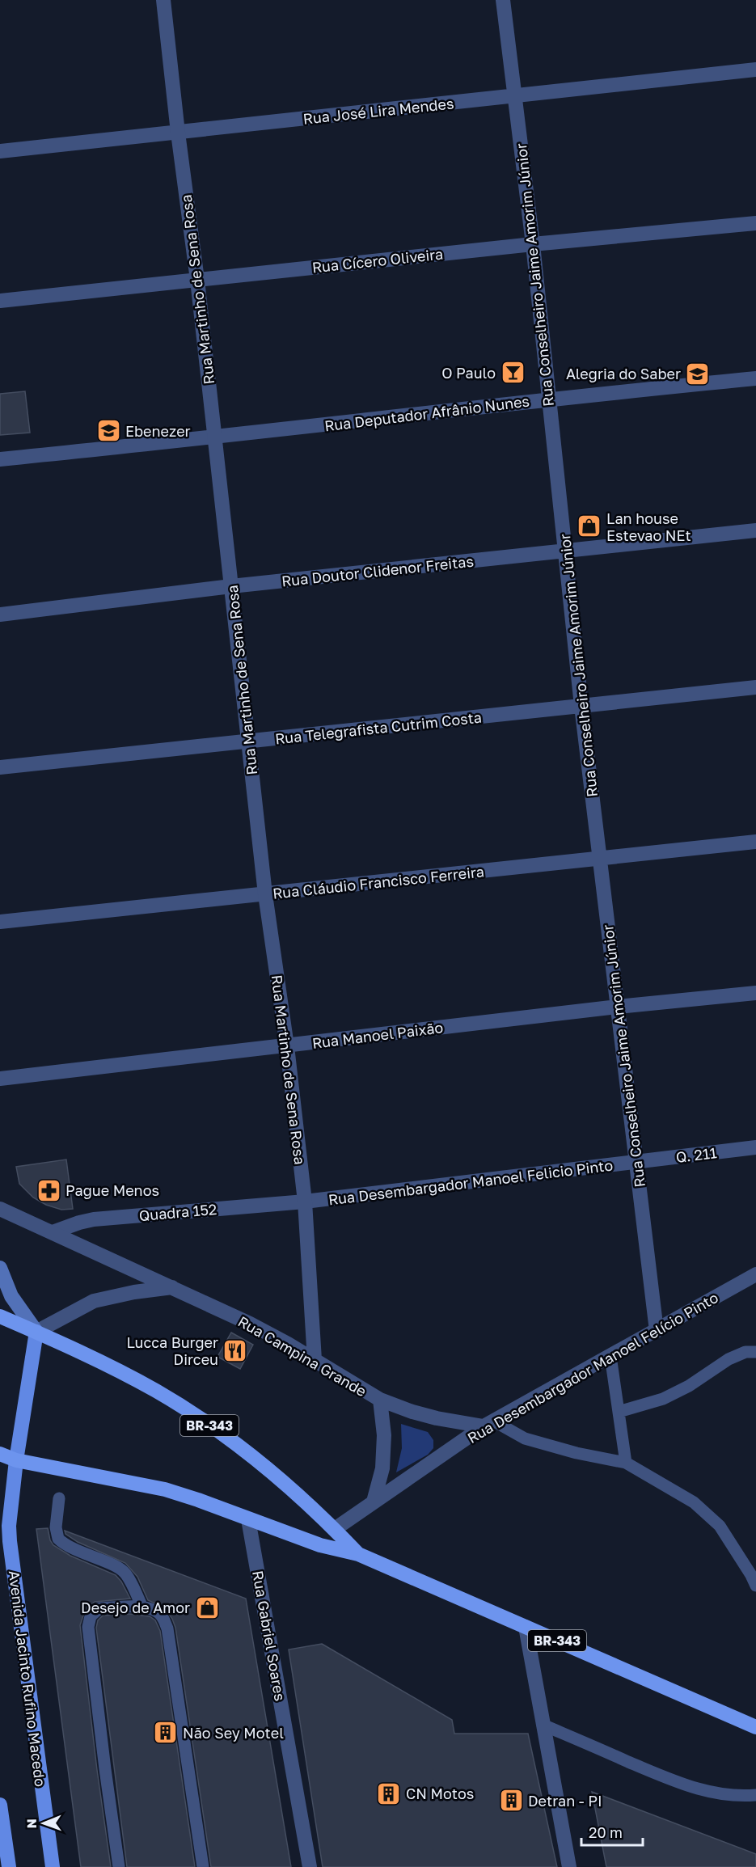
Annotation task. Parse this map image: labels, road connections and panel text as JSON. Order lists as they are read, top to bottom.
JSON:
{
  "streets": {
    "highway": ["BR-343"],
    "main road": ["Avenida Jacinto Rufino Macedo"],
    "street": [
      "Rua José Lira Mendes",
      "Rua Cícero Oliveira",
      "Rua Conselheiro Jaime Amorim Júnior",
      "Rua Martinho de Sena Rosa",
      "Rua Deputador Afrânio Nunes",
      "Rua Doutor Clidenor Freitas",
      "Rua Telegrafista Cutrim Costa",
      "Rua Cláudio Francisco Ferreira",
      "Rua Manoel Paixão",
      "Q. 211",
      "Rua Desembargador Manoel Felicio Pinto",
      "Quadra 152",
      "Rua Campina Grande",
      "Rua Desembargador Manoel Felício Pinto",
      "Rua Gabriel Soares"
    ]
  },
  "crossings": [
    ["Rua José Lira Mendes", "Rua Conselheiro Jaime Amorim Júnior"],
    ["Rua José Lira Mendes", "Rua Martinho de Sena Rosa"],
    ["Rua Cícero Oliveira", "Rua Conselheiro Jaime Amorim Júnior"],
    ["Rua Cícero Oliveira", "Rua Martinho de Sena Rosa"],
    ["Rua Conselheiro Jaime Amorim Júnior", "Rua Deputador Afrânio Nunes"],
    ["Rua Conselheiro Jaime Amorim Júnior", "Rua Doutor Clidenor Freitas"],
    ["Rua Conselheiro Jaime Amorim Júnior", "Rua Telegrafista Cutrim Costa"],
    ["Rua Conselheiro Jaime Amorim Júnior", "Rua Cláudio Francisco Ferreira"],
    ["Rua Conselheiro Jaime Amorim Júnior", "Rua Manoel Paixão"],
    ["Rua Conselheiro Jaime Amorim Júnior", "Q. 211"],
    ["Rua Conselheiro Jaime Amorim Júnior", "Rua Desembargador Manoel Felicio Pinto"],
    ["Rua Conselheiro Jaime Amorim Júnior", "Rua Desembargador Manoel Felício Pinto"],
    ["Rua Martinho de Sena Rosa", "Rua Deputador Afrânio Nunes"],
    ["Rua Martinho de Sena Rosa", "Rua Doutor Clidenor Freitas"],
    ["Rua Martinho de Sena Rosa", "Rua Telegrafista Cutrim Costa"],
    ["Rua Martinho de Sena Rosa", "Rua Cláudio Francisco Ferreira"],
    ["Rua Martinho de Sena Rosa", "Rua Manoel Paixão"],
    ["Rua Martinho de Sena Rosa", "Rua Desembargador Manoel Felicio Pinto"],
    ["Rua Martinho de Sena Rosa", "Quadra 152"],
    ["Rua Martinho de Sena Rosa", "Rua Campina Grande"],
    ["Q. 211", "Rua Desembargador Manoel Felicio Pinto"],
    ["Rua Desembargador Manoel Felicio Pinto", "Quadra 152"],
    ["Quadra 152", "Rua Campina Grande"],
    ["Rua Campina Grande", "Rua Desembargador Manoel Felício Pinto"],
    ["Rua Desembargador Manoel Felício Pinto", "BR-343"],
    ["BR-343", "Rua Gabriel Soares"],
    ["BR-343", "Avenida Jacinto Rufino Macedo"]
  ],
  "places": {
    "bar": ["O Paulo"],
    "school or university": ["Alegria do Saber", "Ebenezer"],
    "shop": ["Lan house Estevao NEt", "Desejo de Amor"],
    "pharmacy": ["Pague Menos"],
    "restaurant": ["Lucca Burger Dirceu"],
    "building": ["Não Sey Motel", "CN Motos", "Detran - PI"]
  },
  "scale_bar": "20 m",
  "north": "left"
}
